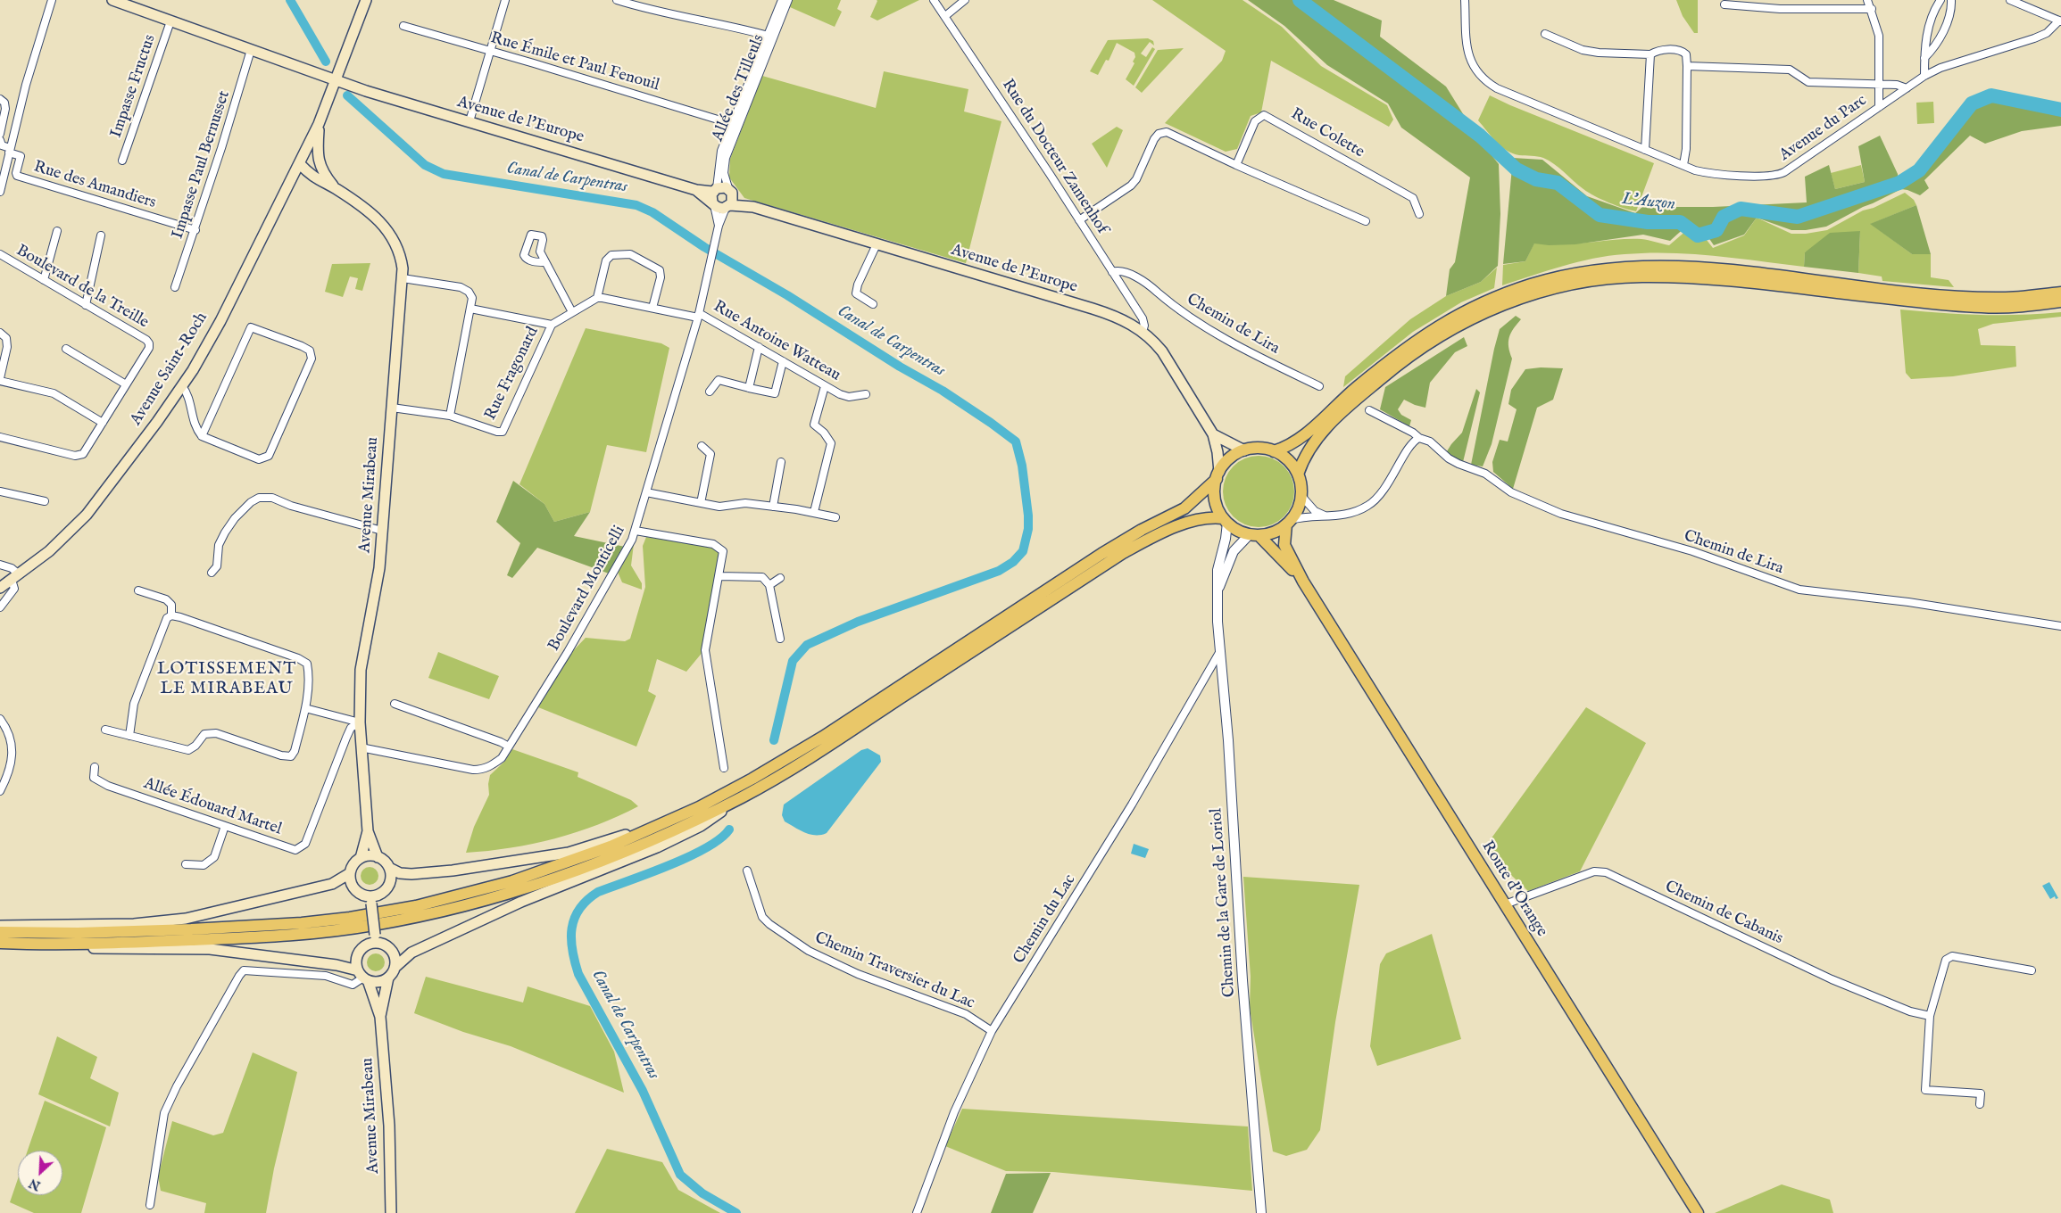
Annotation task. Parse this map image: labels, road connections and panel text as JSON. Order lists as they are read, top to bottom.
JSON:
{
  "streets": {
    "main road": [
      "Avenue de l'Europe",
      "Avenue Saint-Roch",
      "Avenue Mirabeau",
      "Route d'Orange"
    ],
    "street": [
      "Rue Émile et Paul Fenouil",
      "Impasse Fructus",
      "Allée des Tilleuls",
      "Avenue du Parc",
      "Rue Colette",
      "Rue du Docteur Zamenhof",
      "Impasse Paul Bernusset",
      "Rue des Amandiers",
      "Boulevard de la Treille",
      "Chemin de Lira",
      "Rue Antoine Watteau",
      "Rue Fragonard",
      "Boulevard Monticelli",
      "Allée Édouard Martel",
      "Chemin de la Gare de Loriol",
      "Chemin de Cabanis",
      "Chemin du Lac",
      "Chemin Traversier du Lac"
    ]
  },
  "crossings": [
    ["Rue Émile et Paul Fenouil", "Allée des Tilleuls"],
    ["Impasse Fructus", "Avenue de l'Europe"],
    ["Allée des Tilleuls", "Avenue de l'Europe"],
    ["Allée des Tilleuls", "Boulevard Monticelli"],
    ["Avenue de l'Europe", "Rue du Docteur Zamenhof"],
    ["Avenue de l'Europe", "Impasse Paul Bernusset"],
    ["Avenue de l'Europe", "Avenue Saint-Roch"],
    ["Avenue de l'Europe", "Boulevard Monticelli"],
    ["Avenue de l'Europe", "Route d'Orange"],
    ["Avenue de l'Europe", "Chemin de la Gare de Loriol"],
    ["Rue du Docteur Zamenhof", "Chemin de Lira"],
    ["Impasse Paul Bernusset", "Rue des Amandiers"],
    ["Rue Antoine Watteau", "Boulevard Monticelli"],
    ["Avenue Saint-Roch", "Avenue Mirabeau"],
    ["Rue Fragonard", "Avenue Mirabeau"],
    ["Avenue Mirabeau", "Boulevard Monticelli"],
    ["Avenue Mirabeau", "Allée Édouard Martel"],
    ["Route d'Orange", "Chemin de la Gare de Loriol"],
    ["Route d'Orange", "Chemin de Cabanis"],
    ["Chemin de la Gare de Loriol", "Chemin du Lac"],
    ["Chemin du Lac", "Chemin Traversier du Lac"]
  ],
  "districts": ["LOTISSEMENT LE MIRABEAU"],
  "water": ["Canal de Carpentras", "L'Auzon"],
  "north": "bottom left"
}
